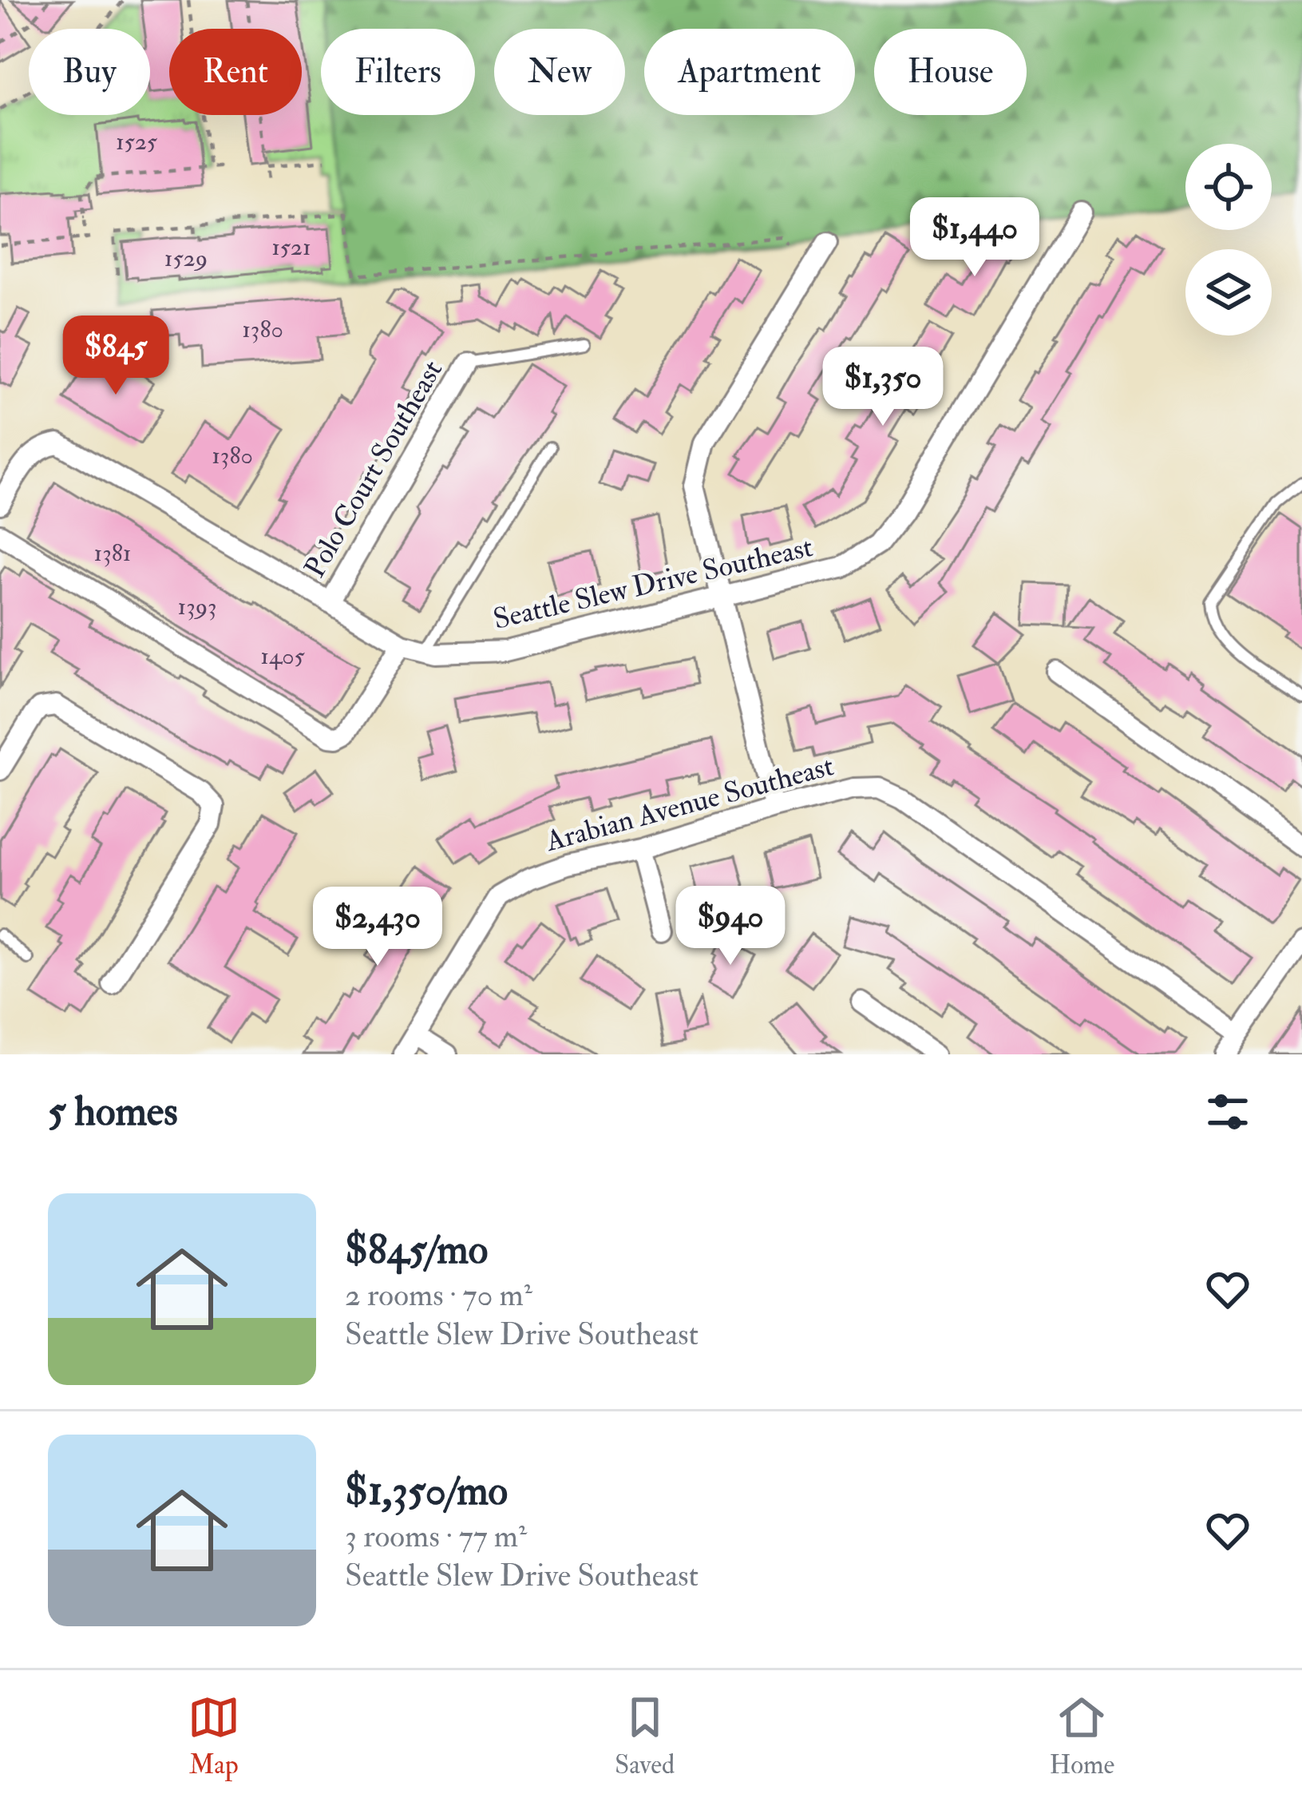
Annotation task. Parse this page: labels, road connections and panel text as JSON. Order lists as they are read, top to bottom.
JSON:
{
  "streets": {
    "street": ["Polo Court Southeast", "Seattle Slew Drive Southeast", "Arabian Avenue Southeast"]
  },
  "crossings": [
    ["Polo Court Southeast", "Seattle Slew Drive Southeast"]
  ],
  "house_numbers": [
    "1525",
    "1521",
    "1529",
    "1380",
    "1380",
    "1381",
    "1393",
    "1405"
  ],
  "page": {
    "chip": [
      "Buy",
      "Rent",
      "Filters",
      "New",
      "Apartment",
      "House"
    ],
    "price": [
      "$1,440",
      "$845",
      "$1,350",
      "$940",
      "$2,430"
    ],
    "heading": "5 homes",
    "list": [
      {
        "name": "$845/mo",
        "note": "2 rooms · 70 m² · Seattle Slew Drive Southeast"
      },
      {
        "name": "$1,350/mo",
        "note": "3 rooms · 77 m² · Seattle Slew Drive Southeast"
      }
    ],
    "tabs": ["Map", "Saved", "Home"]
  }
}
